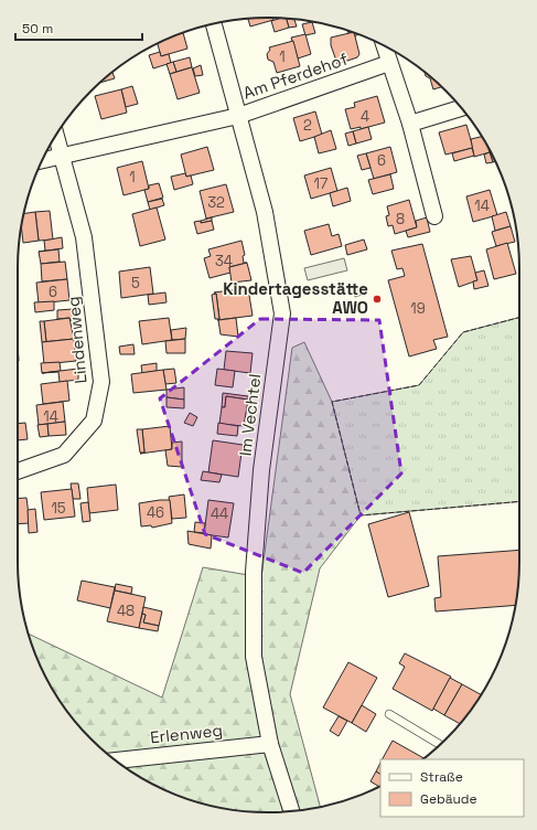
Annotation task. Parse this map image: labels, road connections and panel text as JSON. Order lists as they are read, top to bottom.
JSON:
{
  "streets": {
    "street": [
      "Am Pferdehof",
      "Lindenweg",
      "Im Vechtel",
      "Erlenweg"
    ]
  },
  "crossings": [
    ["Am Pferdehof", "Im Vechtel"],
    ["Im Vechtel", "Erlenweg"]
  ],
  "places": ["Kindertagesstätte AWO"],
  "house_numbers": [
    "1",
    "4",
    "2",
    "6",
    "1",
    "17",
    "32",
    "14",
    "8",
    "34",
    "5",
    "6",
    "19",
    "14",
    "15",
    "46",
    "44",
    "48"
  ],
  "legend": ["Straße", "Gebäude"],
  "scale_bar": "50 m"
}
